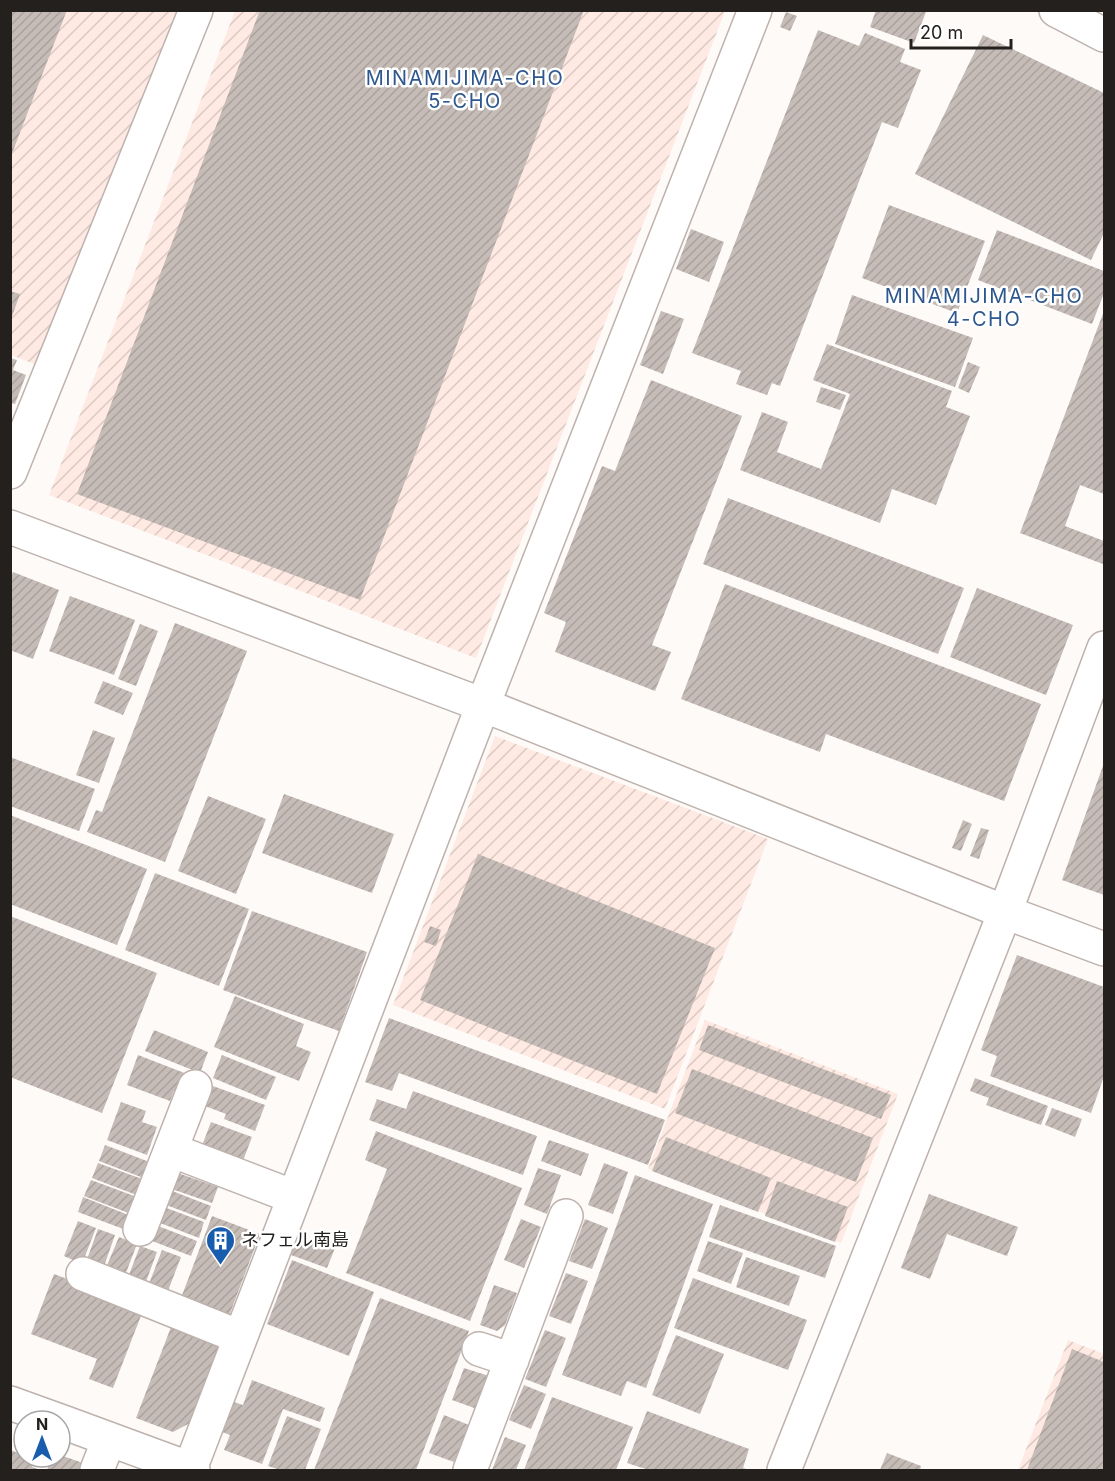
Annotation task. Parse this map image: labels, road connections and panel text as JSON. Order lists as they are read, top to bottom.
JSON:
{
  "districts": ["MINAMIJIMA-CHO 5-CHO", "MINAMIJIMA-CHO 4-CHO"],
  "places": {
    "building": ["ネフェル南島"]
  },
  "scale_bar": "20 m",
  "north": "top"
}
